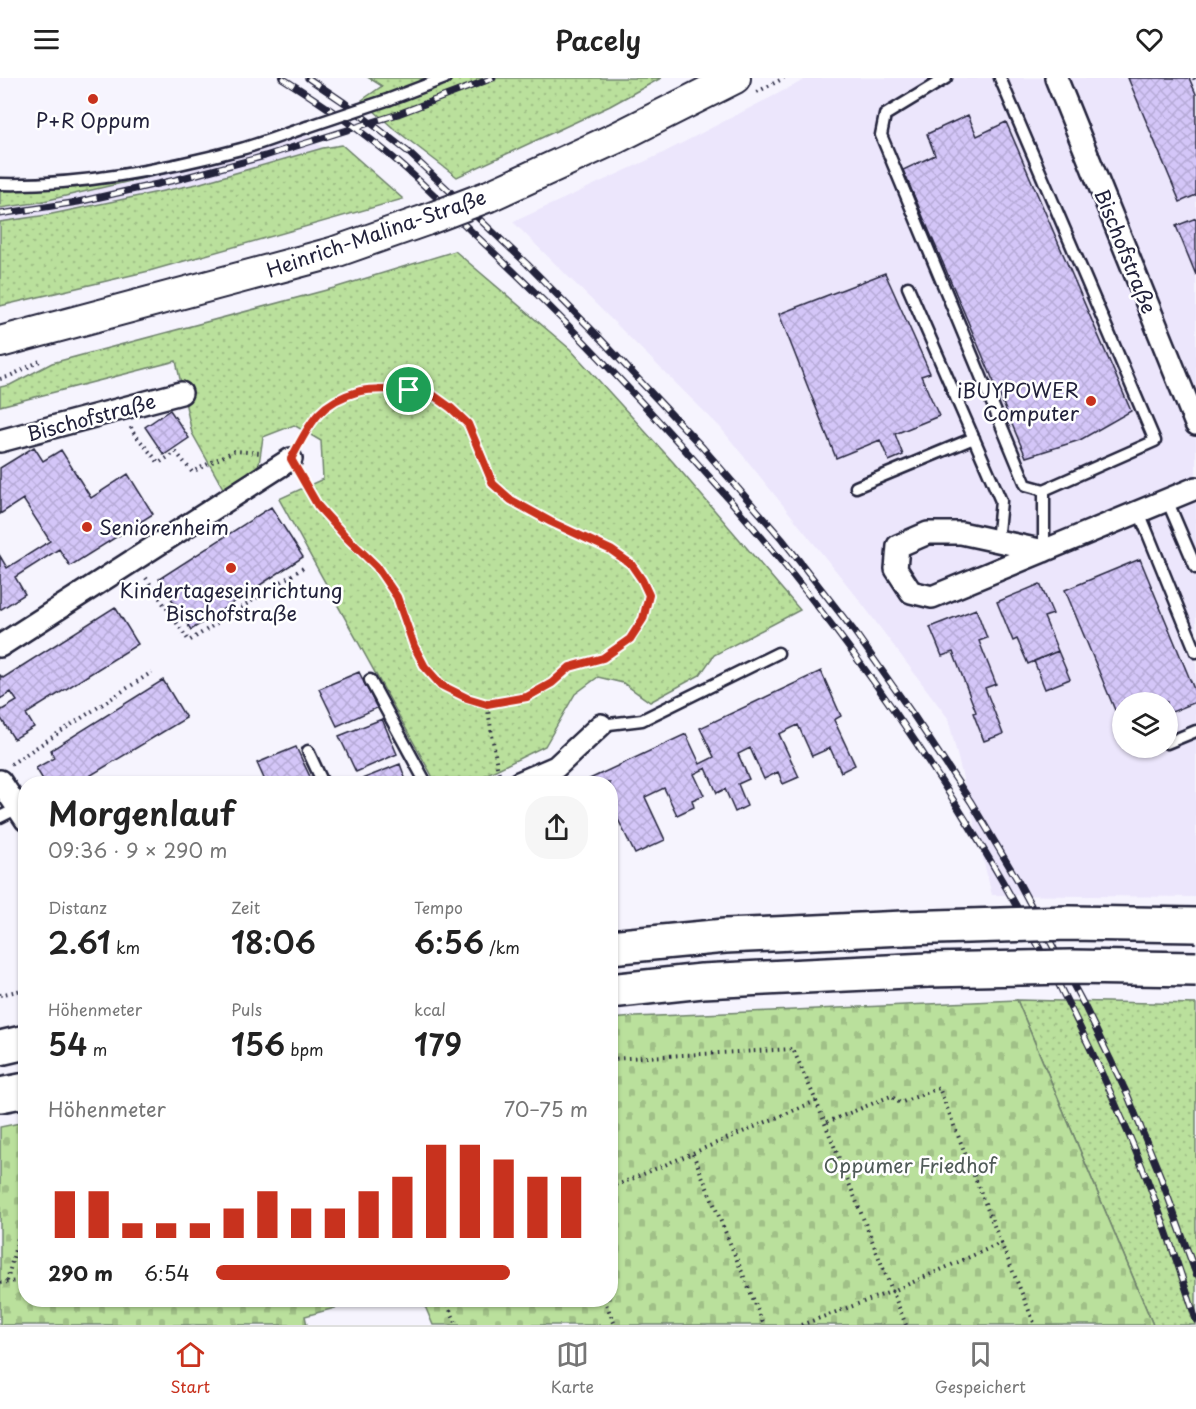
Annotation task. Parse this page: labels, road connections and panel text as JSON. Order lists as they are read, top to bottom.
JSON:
{
  "streets": {
    "main road": ["Heinrich-Malina-Straße"],
    "street": ["Bischofstraße"]
  },
  "parks": ["Oppumer Friedhof"],
  "places": [
    "P+R Oppum",
    "iBUYPOWER Computer",
    "Seniorenheim",
    "Kindertageseinrichtung Bischofstraße"
  ],
  "page": {
    "header": "Pacely",
    "heading": ["Morgenlauf", "09:36 · 9 × 290 m"],
    "stats": [
      ["Distanz", "2.61 km"],
      ["Zeit", "18:06"],
      ["Tempo", "6:56 /km"],
      ["Höhenmeter", "54 m"],
      ["Puls", "156 bpm"],
      ["kcal", "179"]
    ],
    "chart": ["Höhenmeter", "70–75 m"],
    "list": [
      {
        "name": "290 m",
        "note": "6:54"
      }
    ],
    "tabs": ["Start", "Karte", "Gespeichert"]
  }
}
